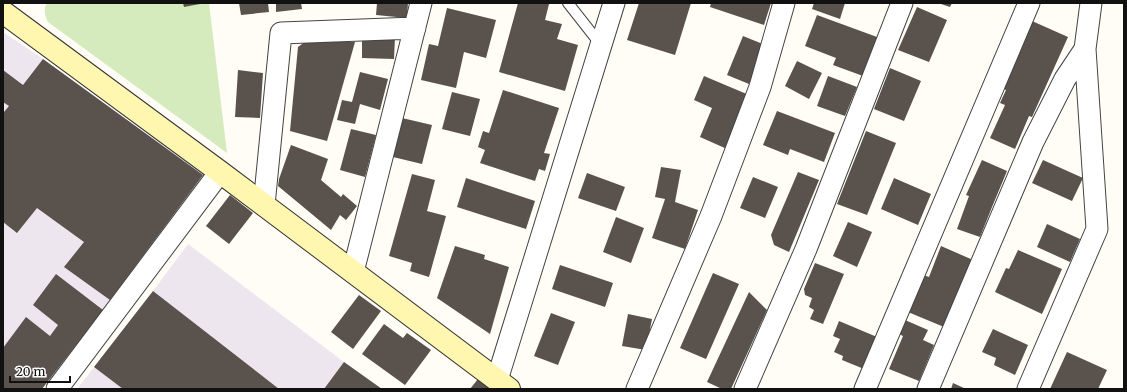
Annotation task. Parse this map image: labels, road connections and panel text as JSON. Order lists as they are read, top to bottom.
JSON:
{
  "scale_bar": "20 m"
}
